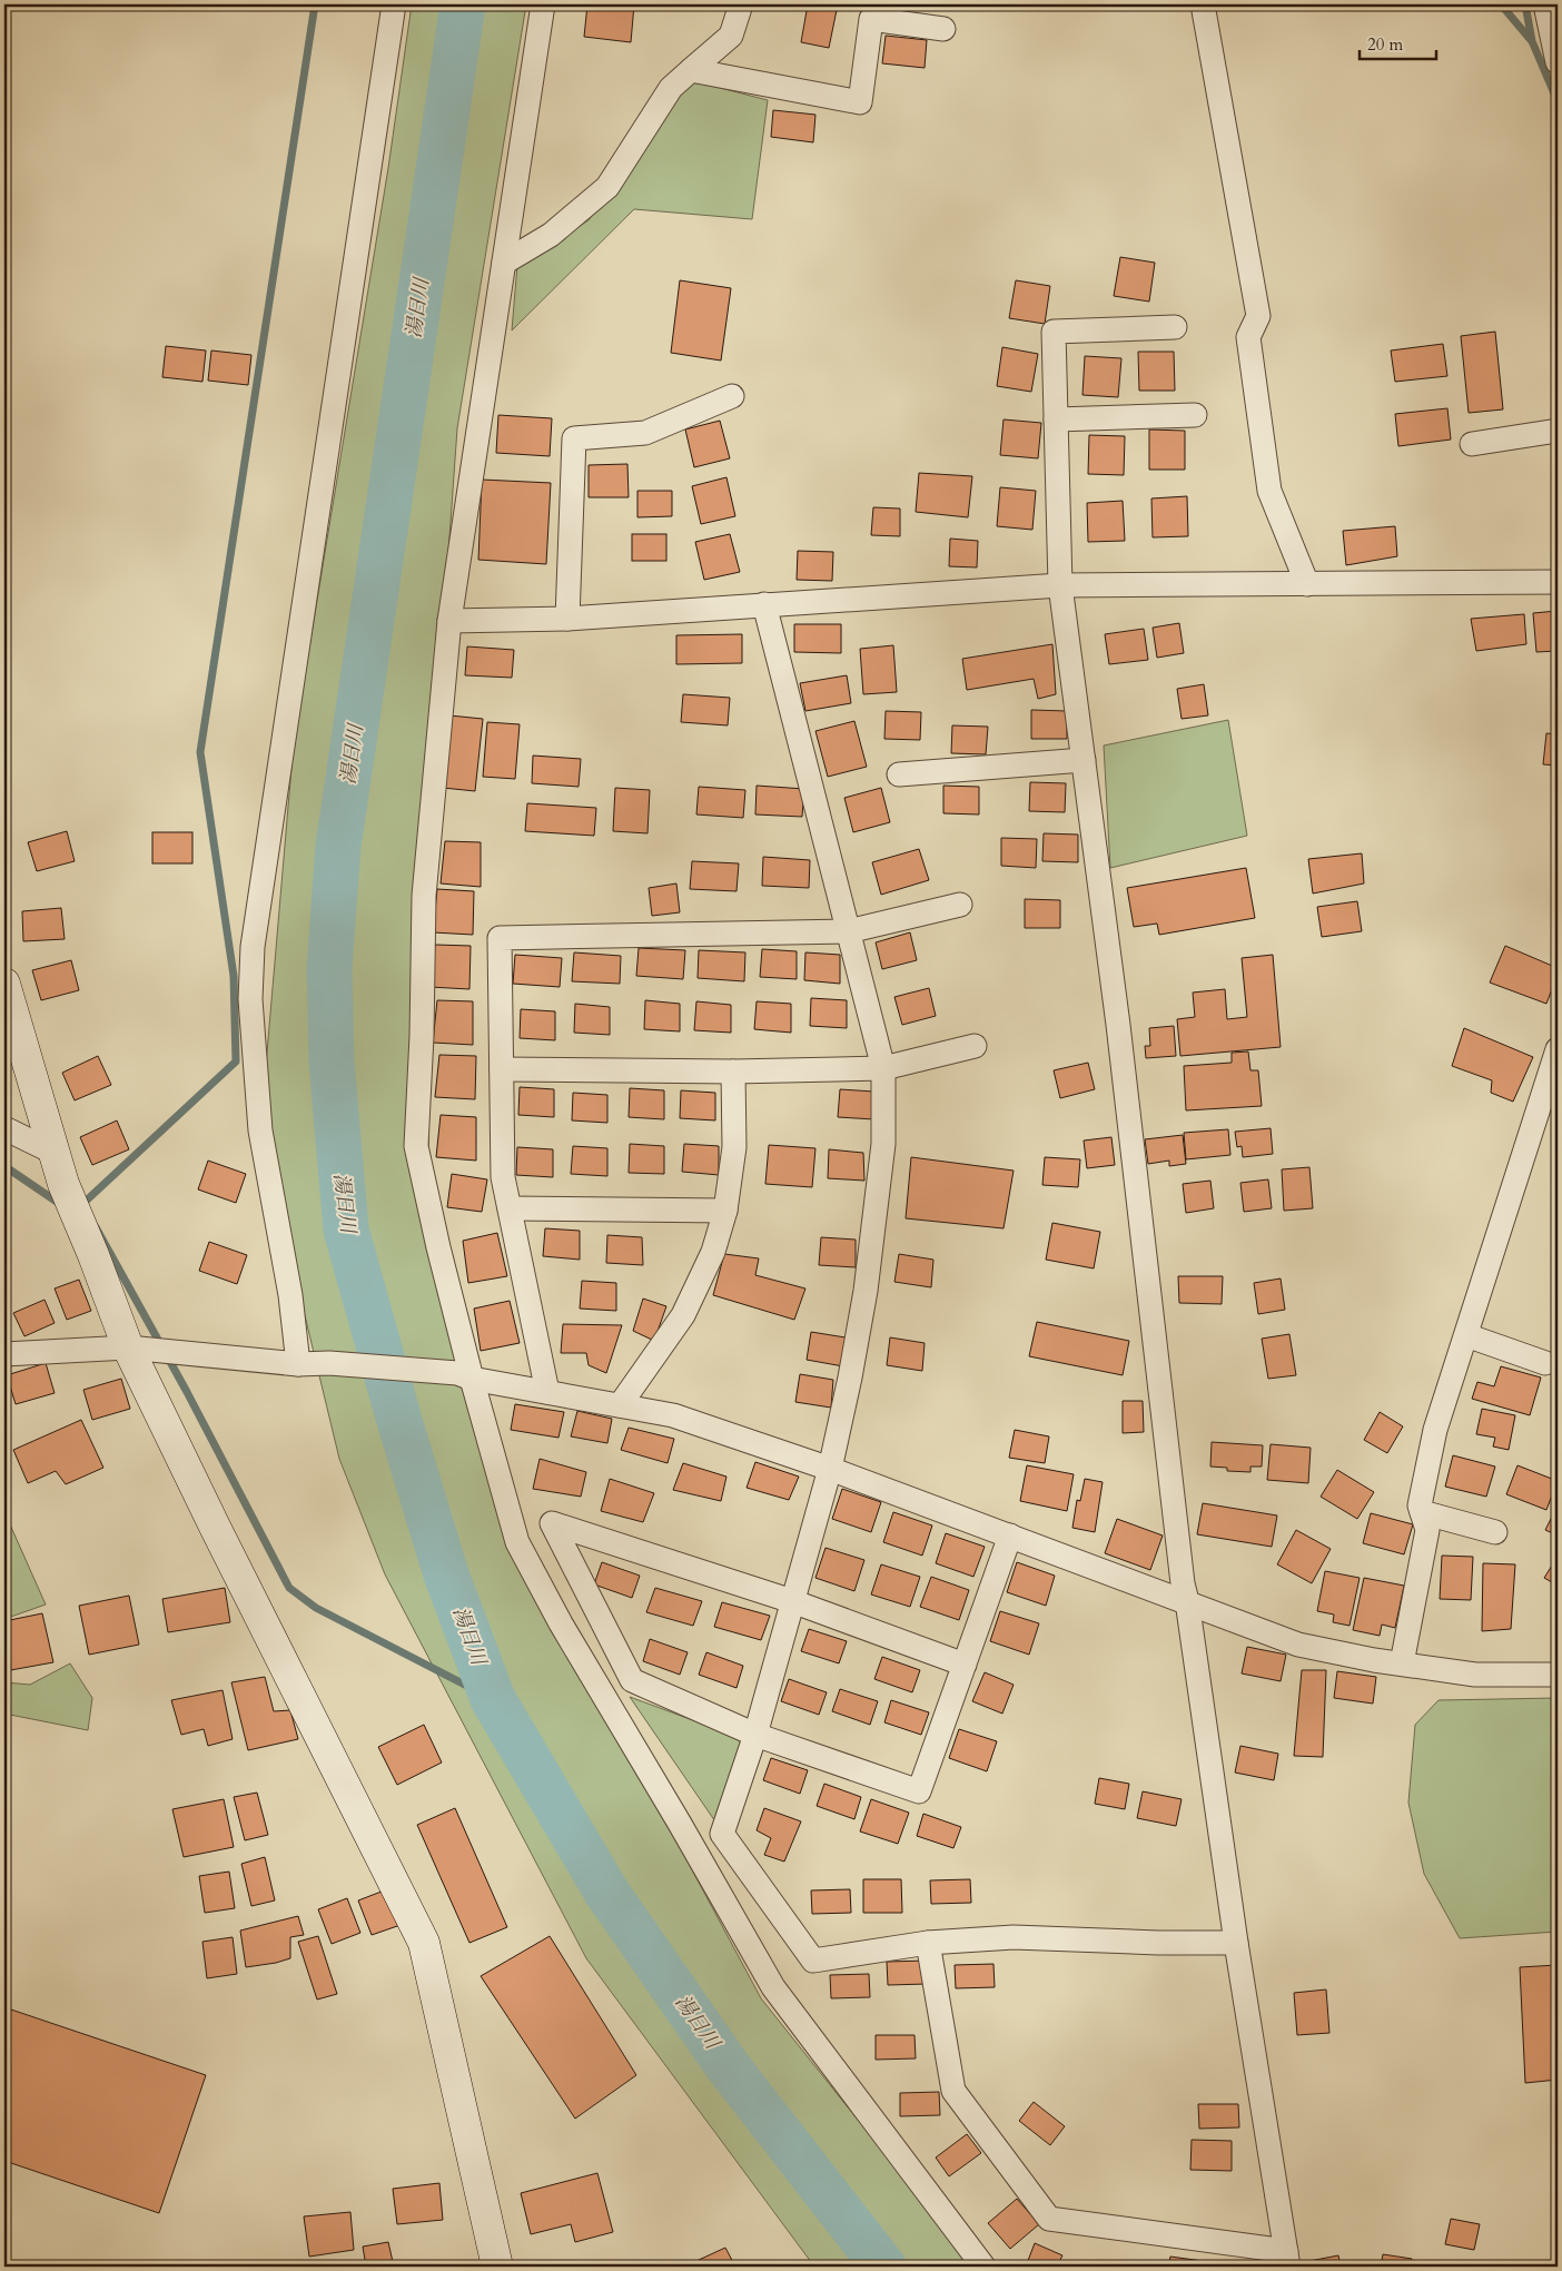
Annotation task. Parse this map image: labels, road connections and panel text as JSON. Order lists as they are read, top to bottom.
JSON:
{
  "water": ["湯日川"],
  "scale_bar": "20 m"
}
